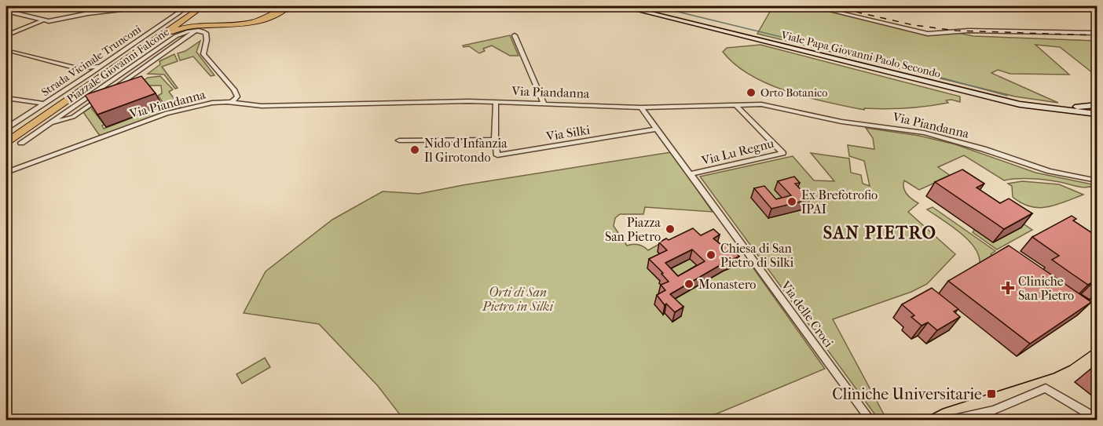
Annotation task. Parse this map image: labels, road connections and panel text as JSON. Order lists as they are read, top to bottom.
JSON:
{
  "streets": {
    "main road": ["Viale Papa Giovanni Paolo Secondo"],
    "street": [
      "Strada Vicinale Trunconi",
      "Piazzale Giovanni Falcone",
      "Via Piandanna",
      "Via Silki",
      "Via Lu Regnu",
      "Via delle Croci"
    ]
  },
  "crossings": [
    ["Via Piandanna", "Via Lu Regnu"],
    ["Via Piandanna", "Via delle Croci"],
    ["Via Silki", "Via delle Croci"],
    ["Via Lu Regnu", "Via delle Croci"]
  ],
  "districts": ["SAN PIETRO"],
  "parks": ["Orti di San Pietro in Silki"],
  "places": {
    "other": [
      "Orto Botanico",
      "Nido d'Infanzia Il Girotondo",
      "Ex Brefotrofio IPAI",
      "Piazza San Pietro",
      "Chiesa di San Pietro di Silki",
      "Monastero"
    ],
    "health": ["Cliniche San Pietro"],
    "transit": ["Cliniche Universitarie"]
  }
}
